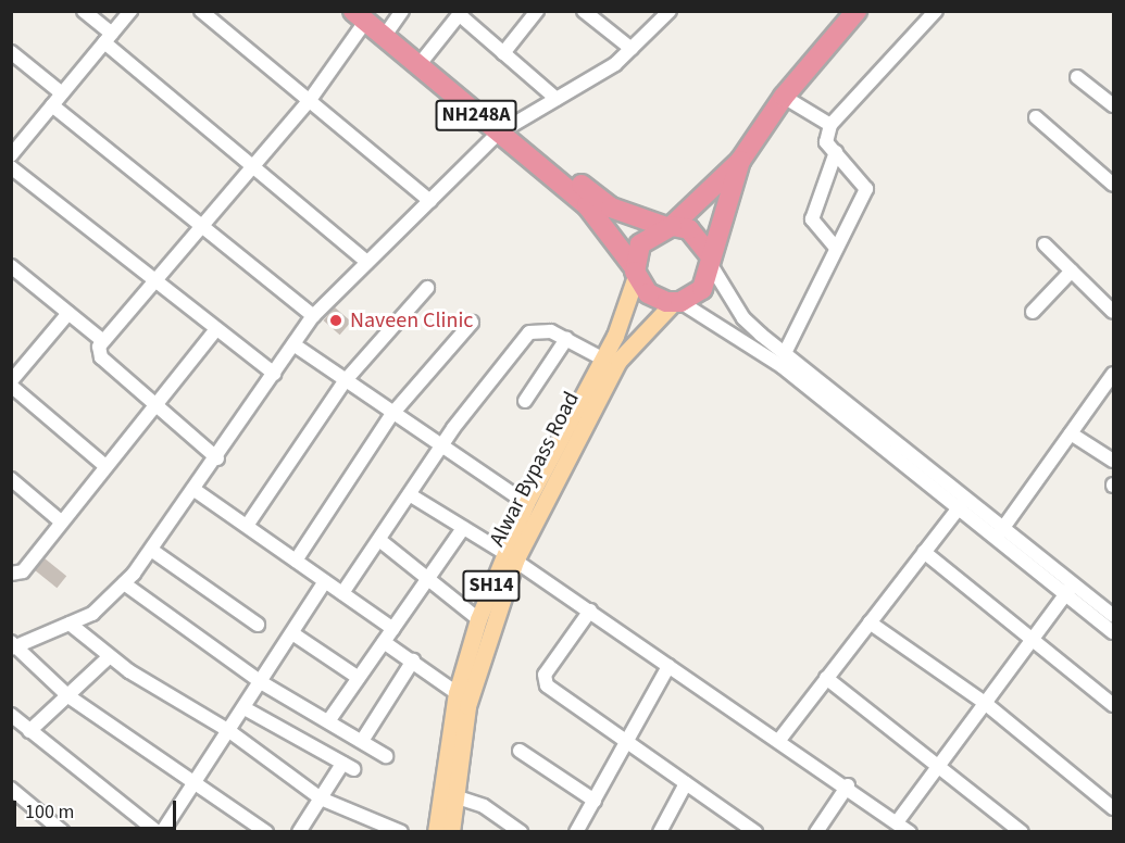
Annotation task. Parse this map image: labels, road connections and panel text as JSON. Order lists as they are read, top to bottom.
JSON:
{
  "streets": {
    "highway": ["NH248A"],
    "main road": ["Alwar Bypass Road", "SH14"]
  },
  "crossings": [
    ["NH248A", "SH14"],
    ["Alwar Bypass Road", "SH14"]
  ],
  "places": ["Naveen Clinic"],
  "scale_bar": "100 m"
}
